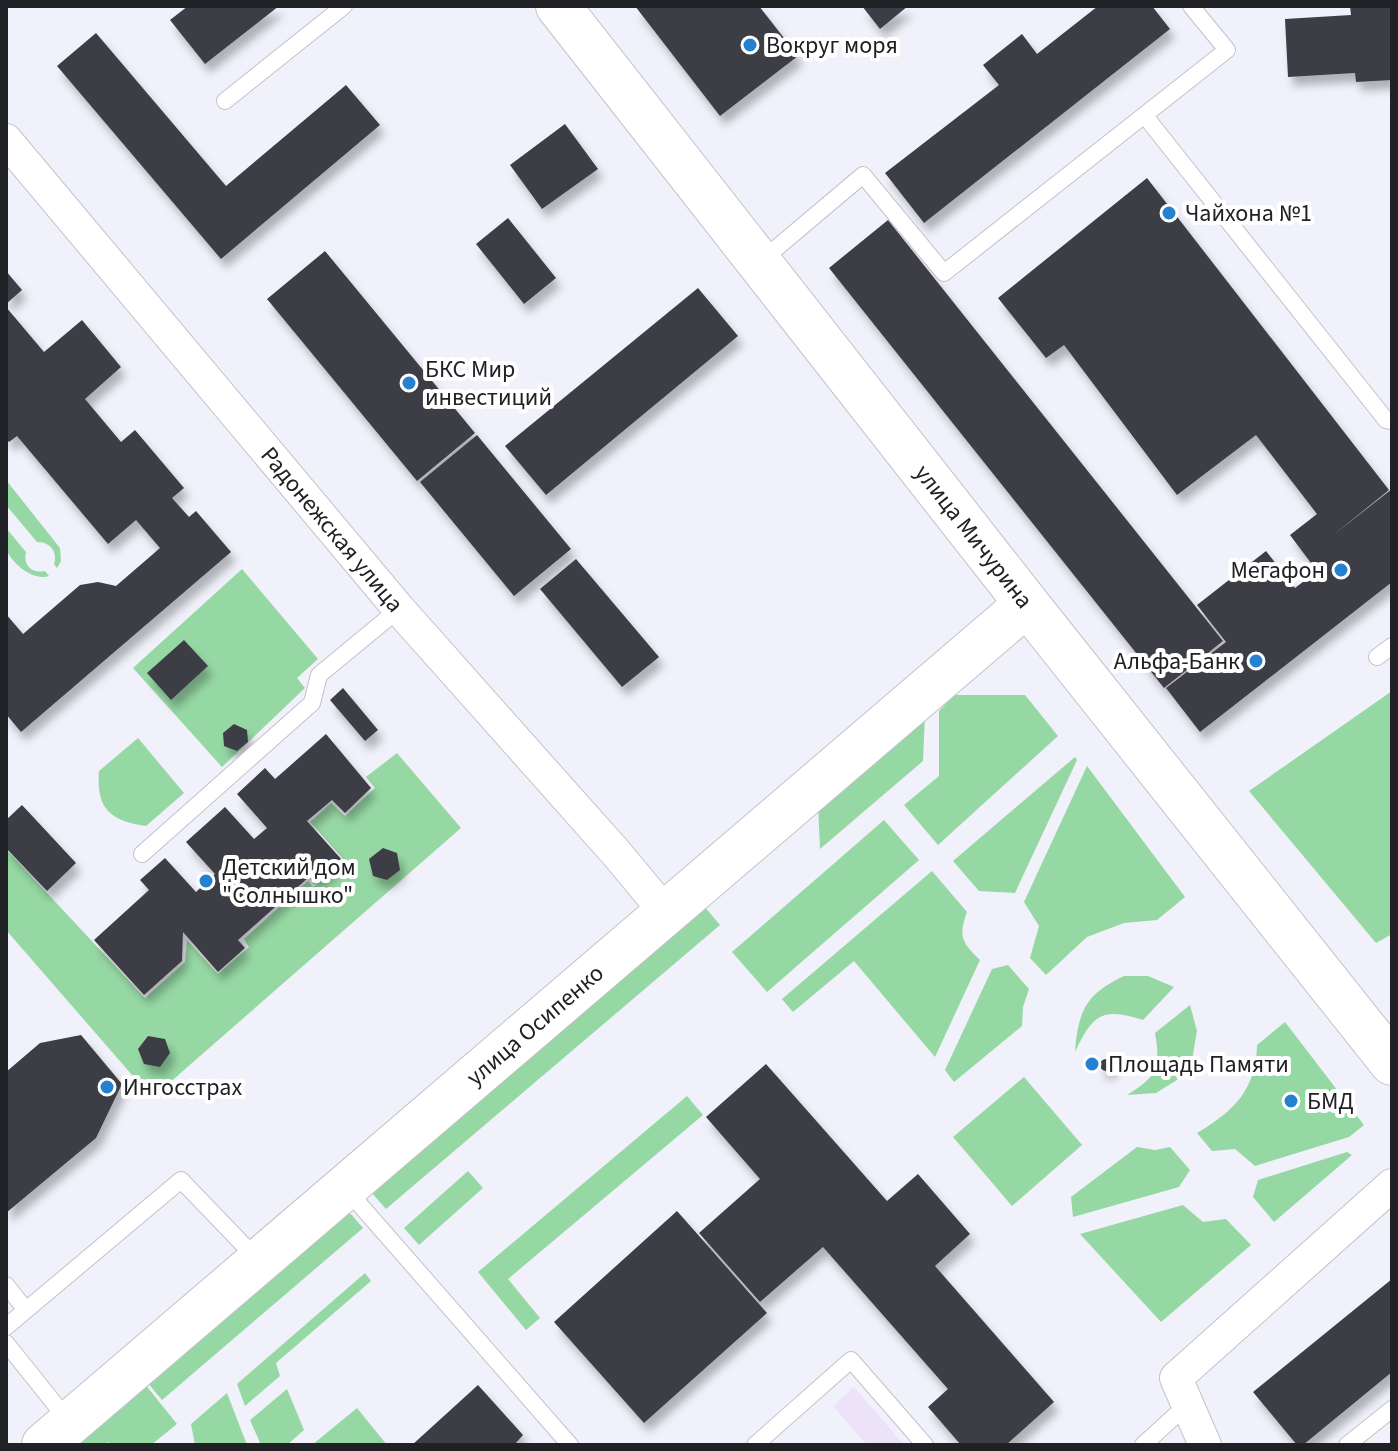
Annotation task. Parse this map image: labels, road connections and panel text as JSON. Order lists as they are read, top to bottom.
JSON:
{
  "streets": {
    "main road": ["улица Мичурина", "улица Осипенко"],
    "street": ["Радонежская улица"]
  },
  "crossings": [
    ["Радонежская улица", "улица Осипенко"],
    ["улица Мичурина", "улица Осипенко"]
  ],
  "places": [
    "Вокруг моря",
    "Чайхона №1",
    "БКС Мир инвестиций",
    "Мегафон",
    "Альфа-Банк",
    "Детский дом \"Солнышко\"",
    "Площадь Памяти",
    "Ингосстрах",
    "БМД"
  ]
}
